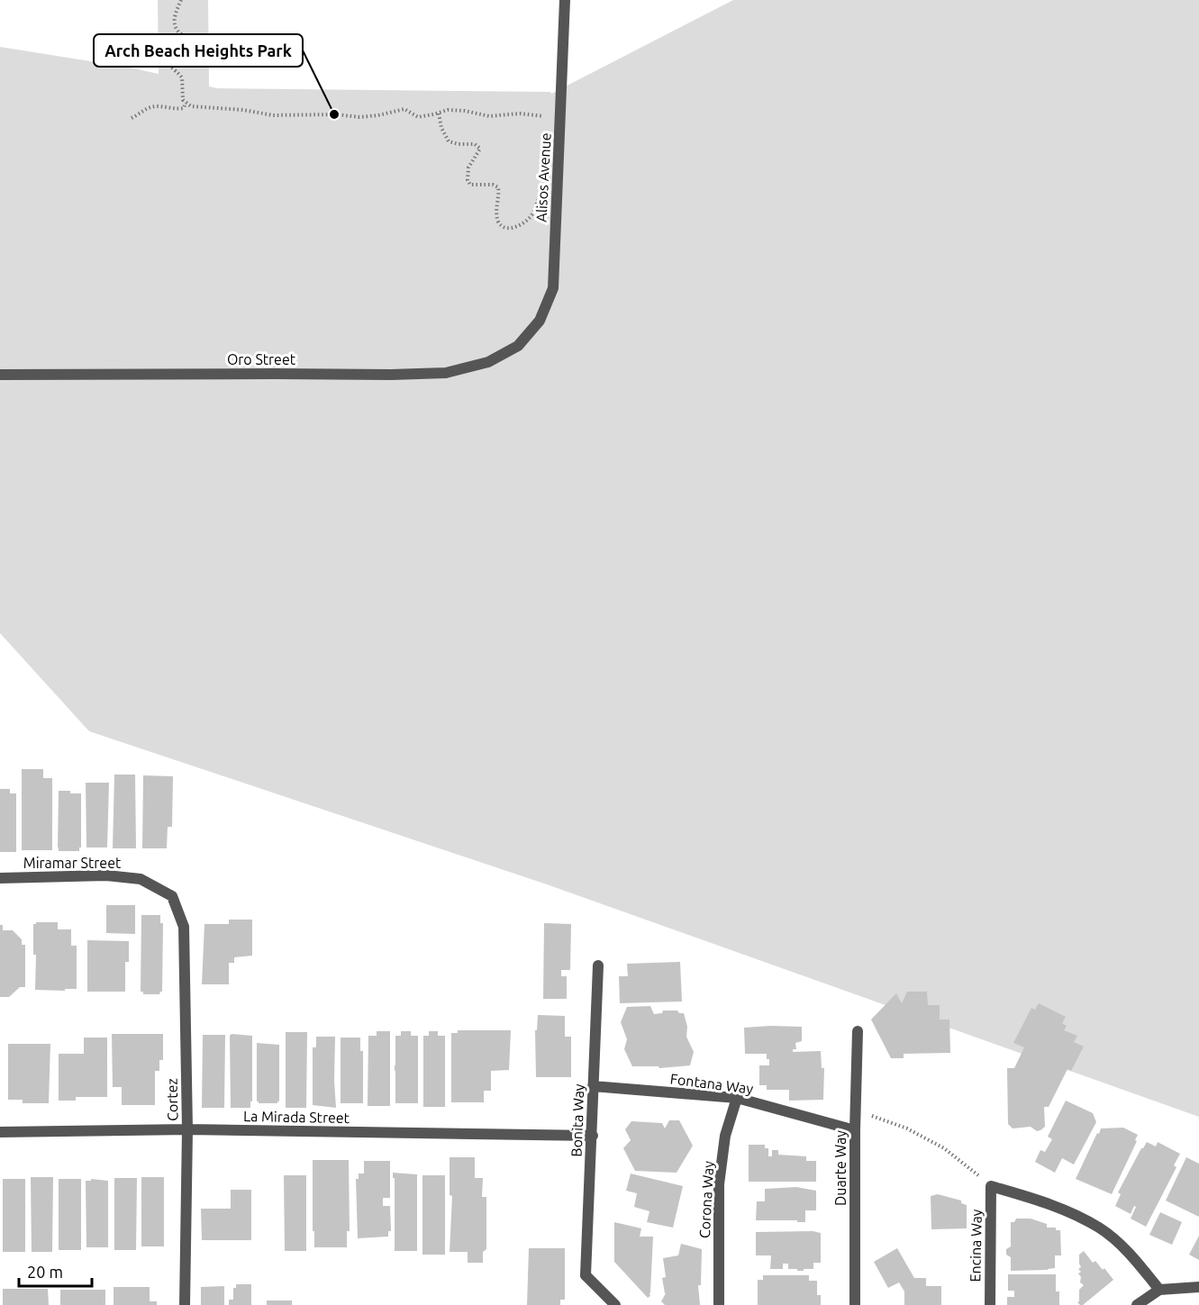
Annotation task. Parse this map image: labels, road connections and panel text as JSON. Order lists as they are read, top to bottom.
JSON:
{
  "streets": {
    "street": [
      "Alisos Avenue",
      "Oro Street",
      "Miramar Street",
      "Fontana Way",
      "Cortez",
      "La Mirada Street",
      "Bonita Way",
      "Duarte Way",
      "Corona Way",
      "Encina Way"
    ]
  },
  "crossings": [
    ["Alisos Avenue", "Oro Street"],
    ["Miramar Street", "Cortez"],
    ["Fontana Way", "Bonita Way"],
    ["Fontana Way", "Duarte Way"],
    ["Fontana Way", "Corona Way"],
    ["Cortez", "La Mirada Street"],
    ["La Mirada Street", "Bonita Way"]
  ],
  "places": ["Arch Beach Heights Park"],
  "scale_bar": "20 m"
}
